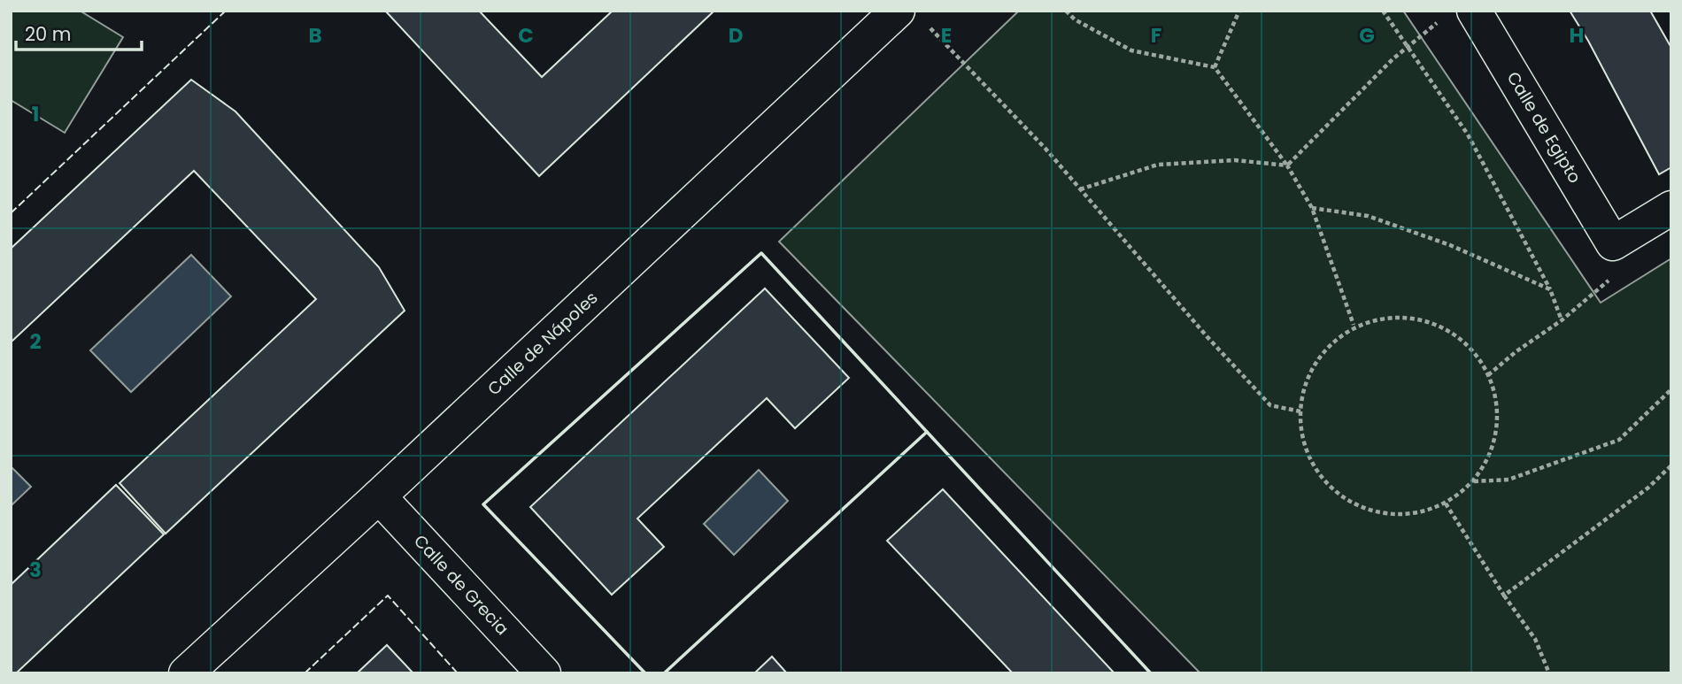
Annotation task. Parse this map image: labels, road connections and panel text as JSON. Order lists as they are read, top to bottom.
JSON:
{
  "streets": {
    "street": ["Calle de Egipto", "Calle de Nápoles", "Calle de Grecia"]
  },
  "crossings": [
    ["Calle de Nápoles", "Calle de Grecia"]
  ],
  "scale_bar": "20 m",
  "grid": {
    "columns": [
      "B",
      "C",
      "D",
      "E",
      "F",
      "G",
      "H"
    ],
    "rows": ["1", "2", "3"]
  }
}
